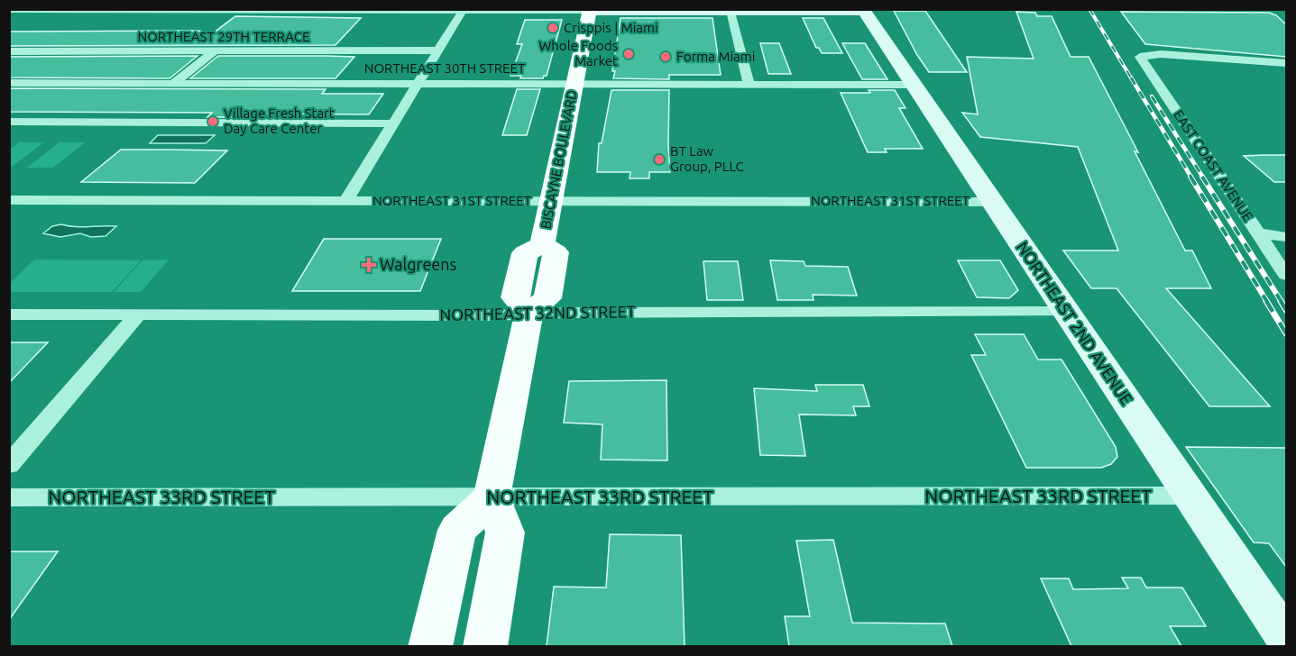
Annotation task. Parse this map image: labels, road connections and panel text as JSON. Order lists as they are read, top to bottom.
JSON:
{
  "streets": {
    "main road": ["BISCAYNE BOULEVARD", "NORTHEAST 2ND AVENUE"],
    "street": [
      "NORTHEAST 29TH TERRACE",
      "NORTHEAST 30TH STREET",
      "EAST COAST AVENUE",
      "NORTHEAST 31ST STREET",
      "NORTHEAST 32ND STREET",
      "NORTHEAST 33RD STREET"
    ]
  },
  "crossings": [
    ["NORTHEAST 30TH STREET", "BISCAYNE BOULEVARD"],
    ["NORTHEAST 30TH STREET", "NORTHEAST 2ND AVENUE"],
    ["BISCAYNE BOULEVARD", "NORTHEAST 31ST STREET"],
    ["BISCAYNE BOULEVARD", "NORTHEAST 32ND STREET"],
    ["NORTHEAST 31ST STREET", "NORTHEAST 2ND AVENUE"],
    ["NORTHEAST 32ND STREET", "NORTHEAST 2ND AVENUE"],
    ["NORTHEAST 2ND AVENUE", "NORTHEAST 33RD STREET"]
  ],
  "places": {
    "other": [
      "Crisppis | Miami",
      "Whole Foods Market",
      "Forma Miami",
      "Village Fresh Start Day Care Center",
      "BT Law Group, PLLC"
    ],
    "health": ["Walgreens"]
  }
}
